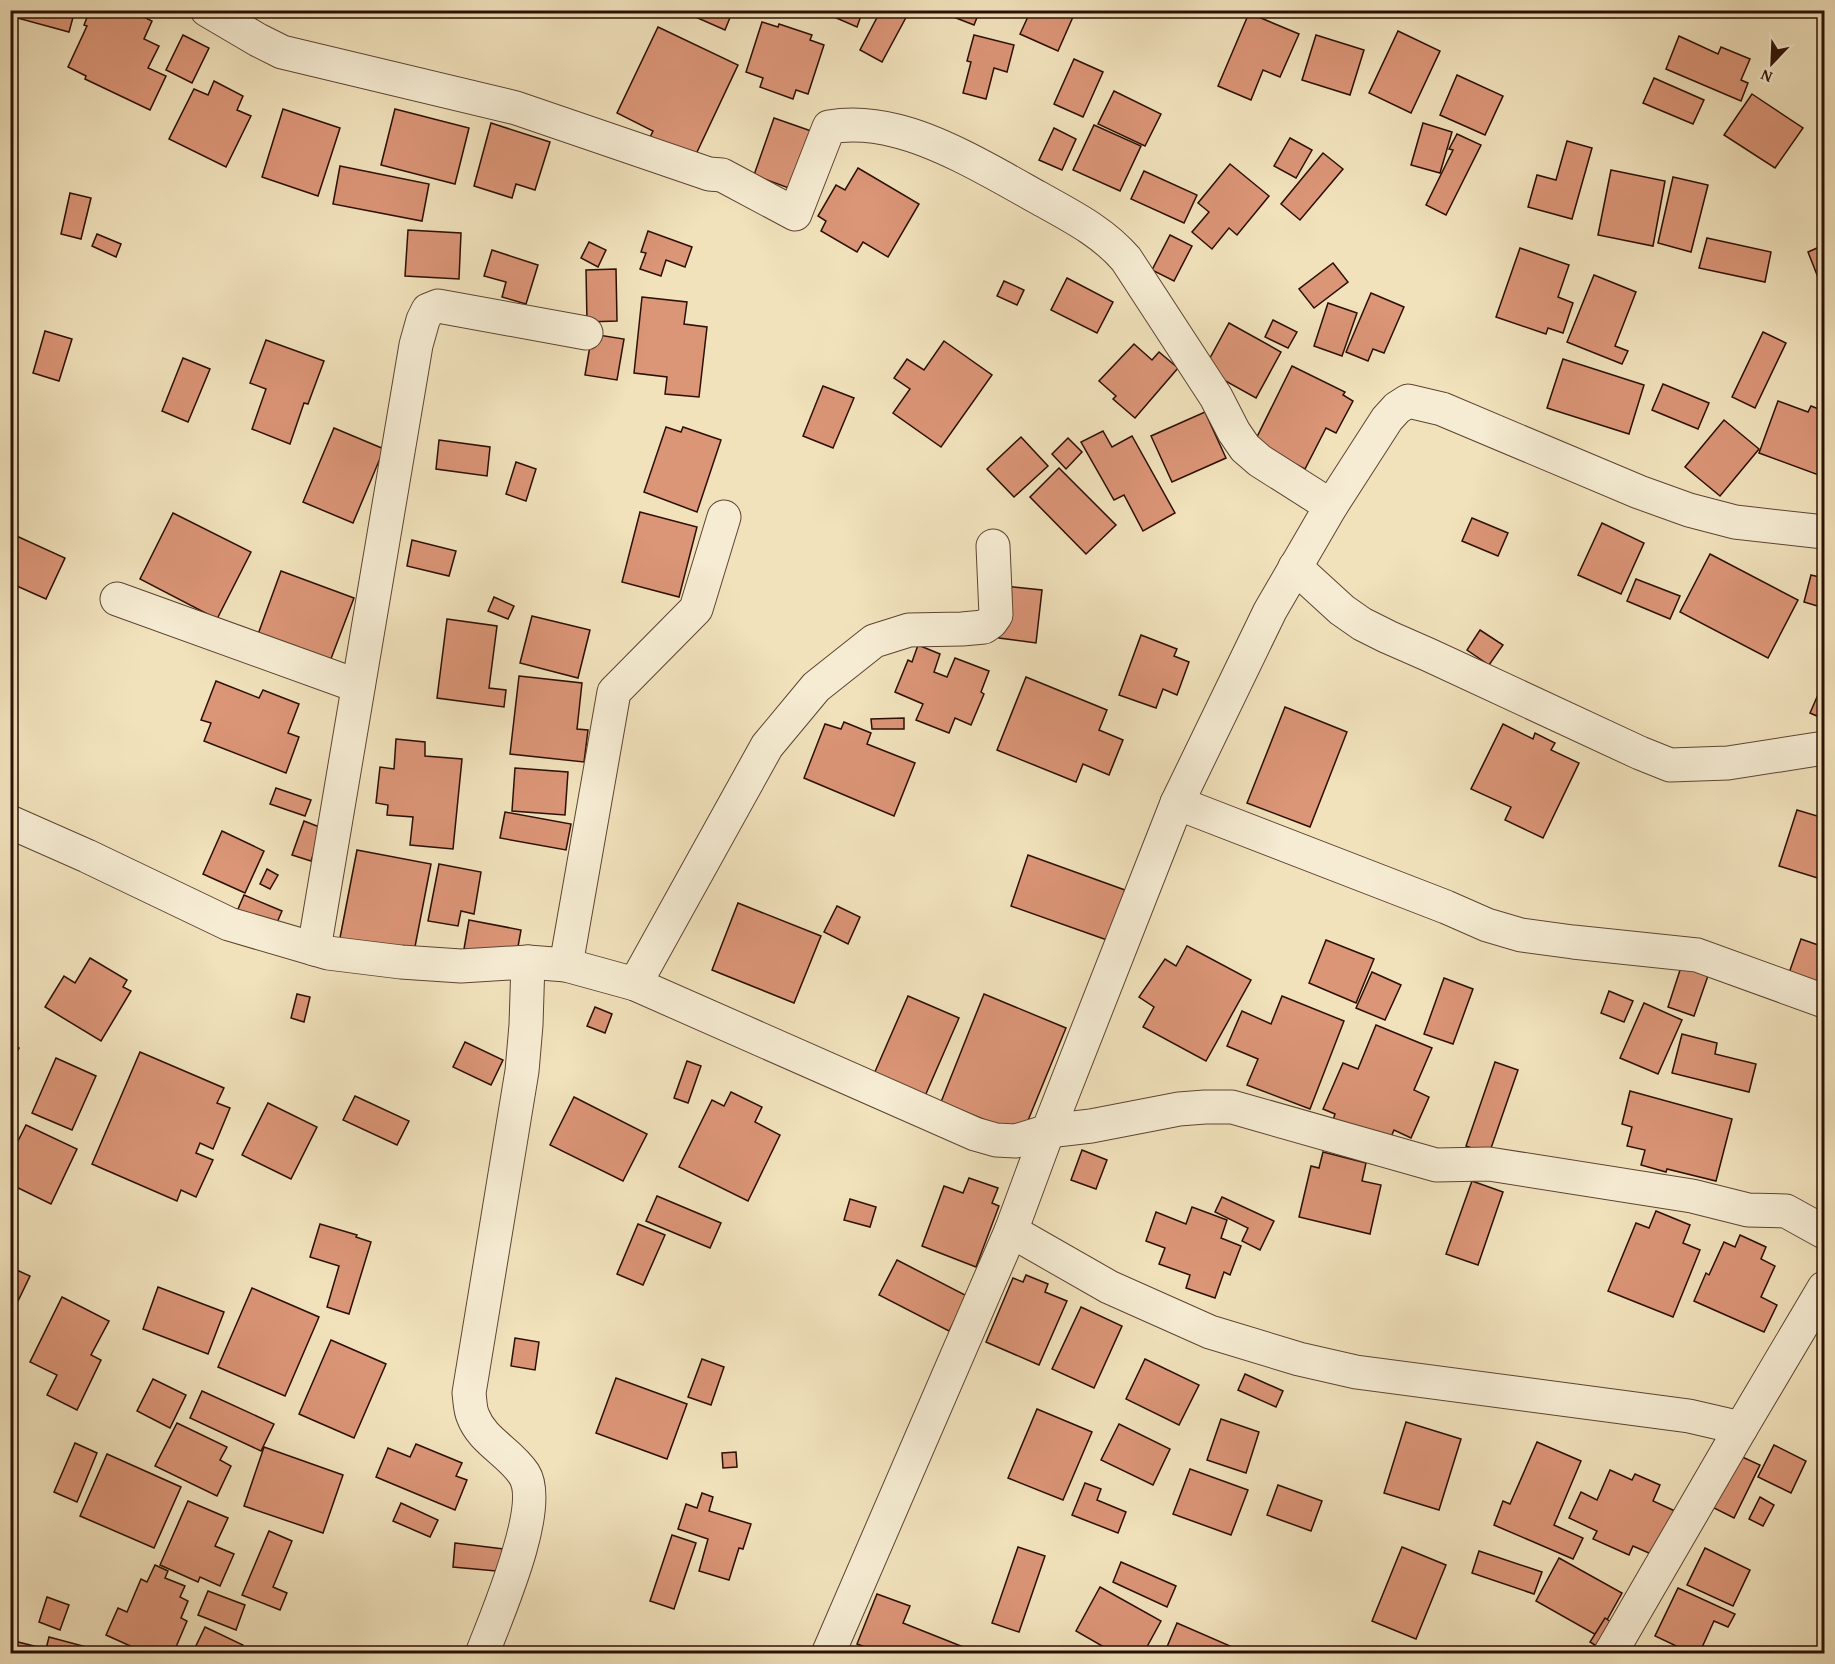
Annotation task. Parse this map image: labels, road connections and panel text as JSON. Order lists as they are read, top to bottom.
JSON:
{
  "north": "bottom left"
}
